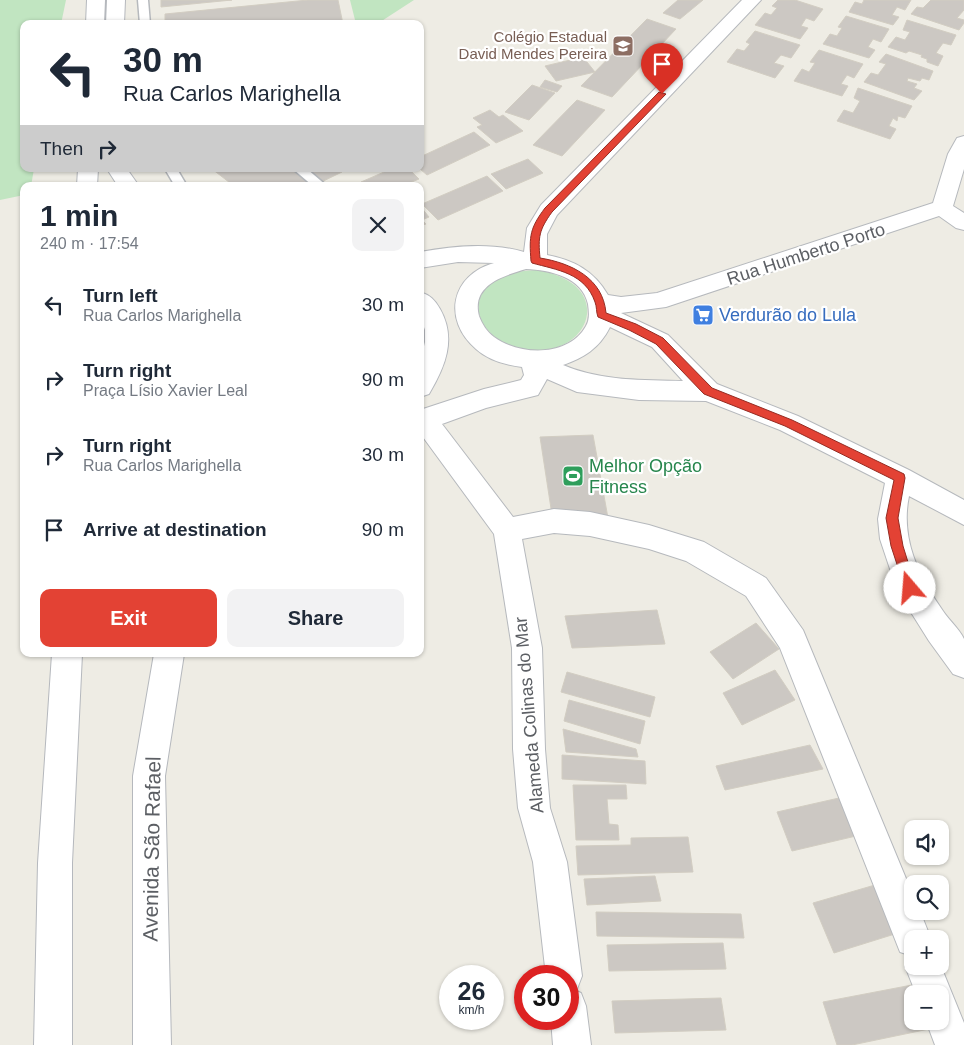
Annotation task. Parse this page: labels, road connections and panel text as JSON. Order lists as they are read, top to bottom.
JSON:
{
  "streets": {
    "street": ["Rua Humberto Porto", "Alameda Colinas do Mar", "Avenida São Rafael"]
  },
  "places": {
    "school or university": ["Colégio Estadual David Mendes Pereira"],
    "supermarket": ["Verdurão do Lula"],
    "sports": ["Melhor Opção Fitness"]
  },
  "page": {
    "turn": ["30 m", "Rua Carlos Marighella"],
    "then": "Then",
    "heading": ["1 min", "240 m · 17:54"],
    "list": [
      {
        "name": "Turn left",
        "note": "Rua Carlos Marighella",
        "value": "30 m"
      },
      {
        "name": "Turn right",
        "note": "Praça Lísio Xavier Leal",
        "value": "90 m"
      },
      {
        "name": "Turn right",
        "note": "Rua Carlos Marighella",
        "value": "30 m"
      },
      {
        "name": "Arrive at destination",
        "value": "90 m"
      }
    ],
    "buttons": ["Exit", "Share"],
    "map_buttons": ["+", "−"],
    "speed": "26 km/h",
    "limit": "30"
  }
}
